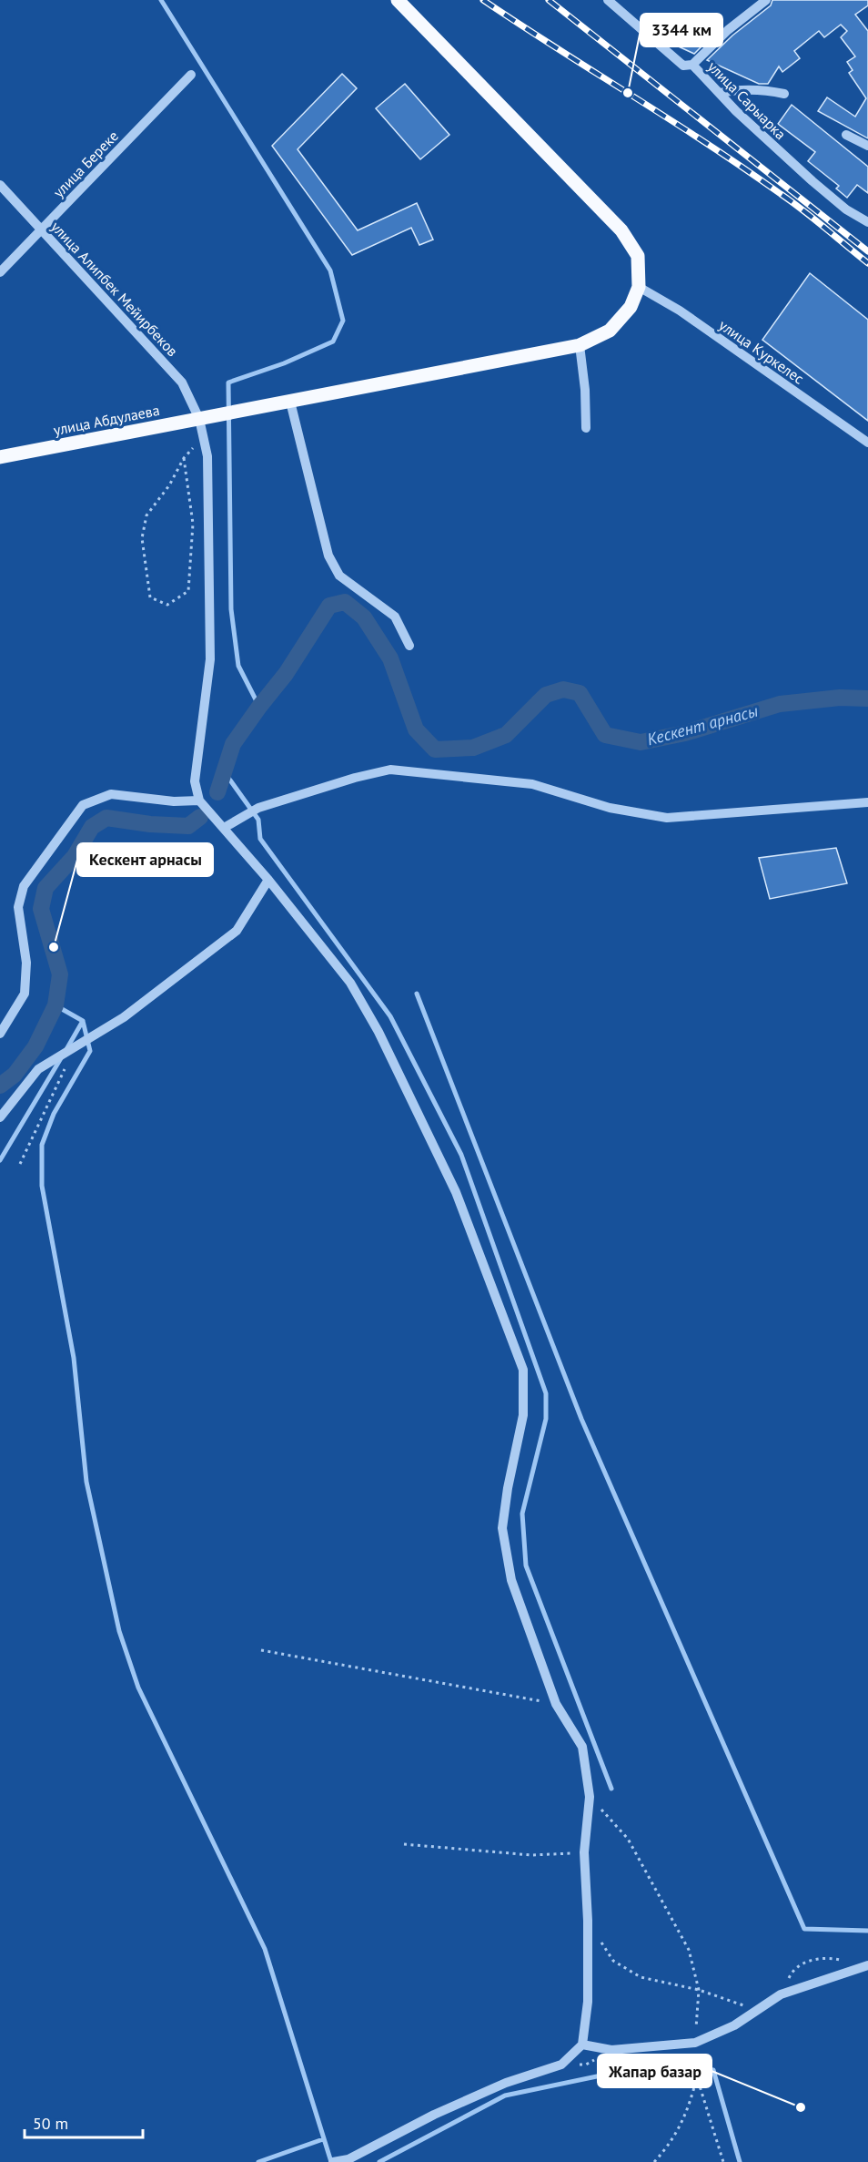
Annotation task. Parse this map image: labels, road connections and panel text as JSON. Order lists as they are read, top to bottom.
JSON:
{
  "streets": {
    "main road": ["улица Абдулаева"],
    "street": [
      "улица Сарыарка",
      "улица Береке",
      "улица Алипбек Мейирбеков",
      "улица Куркелес"
    ]
  },
  "crossings": [
    ["улица Береке", "улица Алипбек Мейирбеков"],
    ["улица Алипбек Мейирбеков", "улица Абдулаева"],
    ["улица Куркелес", "улица Абдулаева"]
  ],
  "water": ["Кескент арнасы"],
  "places": ["3344 км", "Кескент арнасы", "Жапар базар"],
  "scale_bar": "50 m"
}
